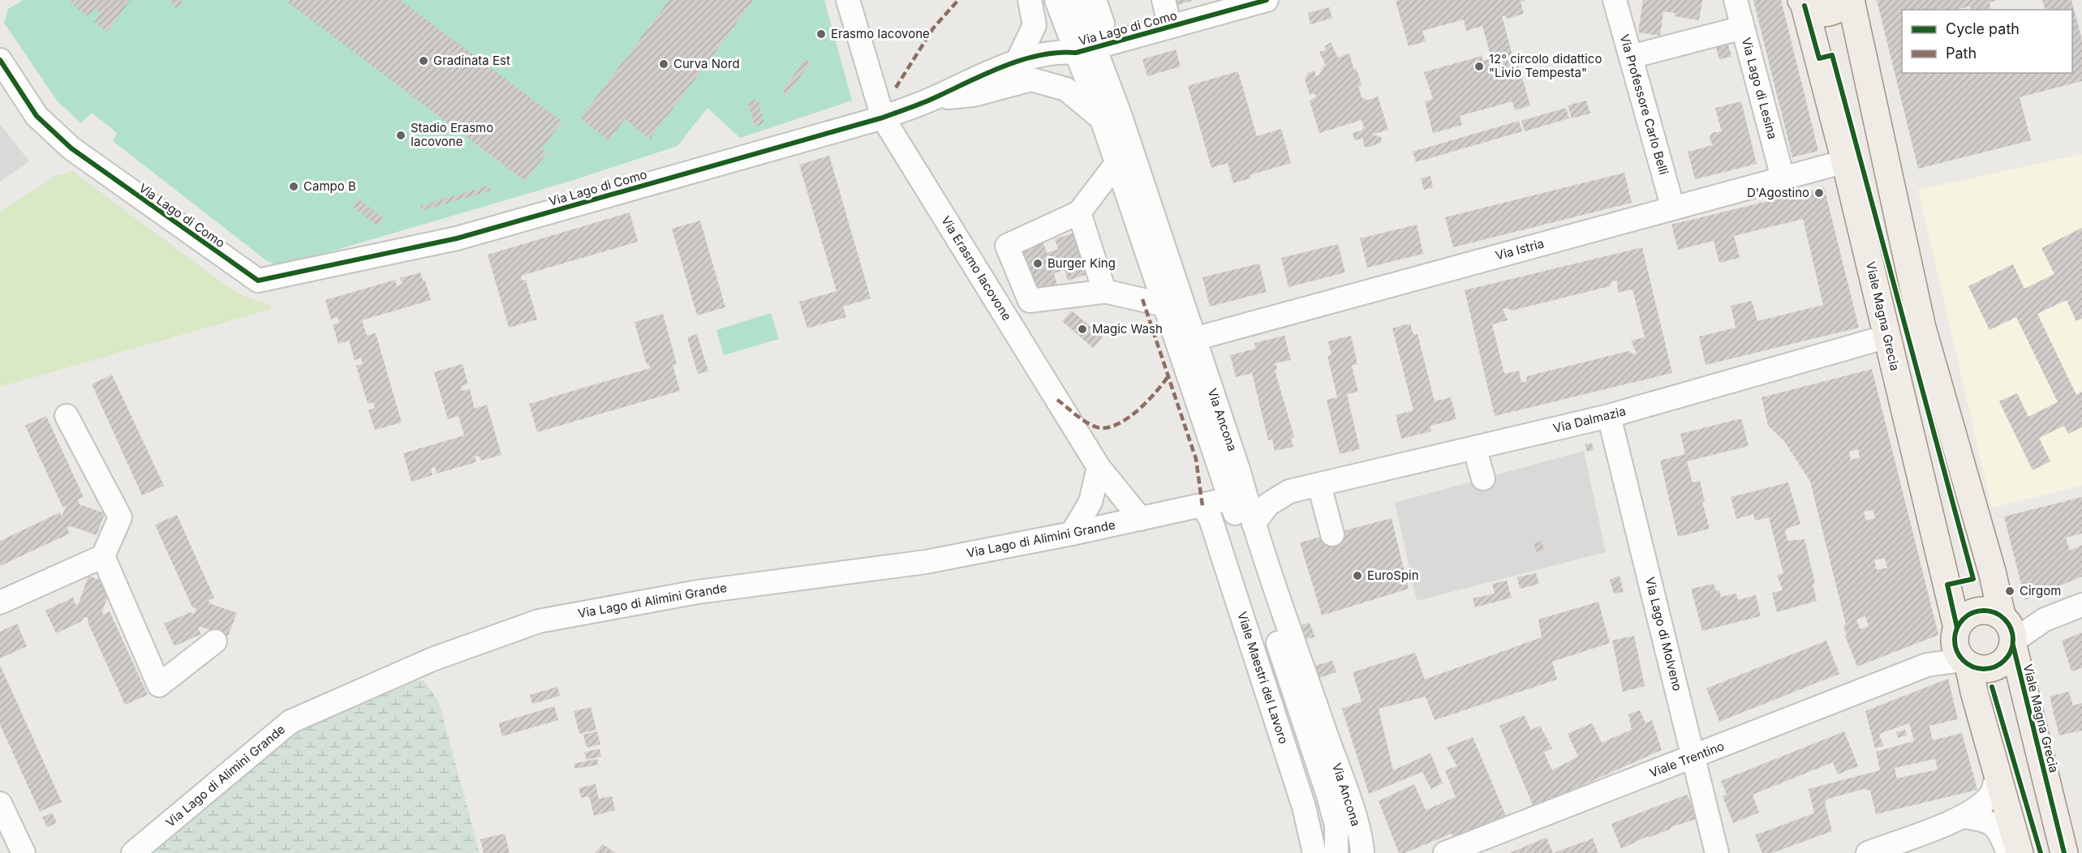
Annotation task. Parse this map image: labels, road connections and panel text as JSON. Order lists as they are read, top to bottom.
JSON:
{
  "streets": {
    "main road": ["Viale Magna Grecia"],
    "street": [
      "Via Lago di Como",
      "Via Lago di Lesina",
      "Via Professore Carlo Belli",
      "Via Istria",
      "Via Erasmo Iacovone",
      "Via Ancona",
      "Via Dalmazia",
      "Via Lago di Alimini Grande",
      "Via Lago di Molveno",
      "Viale Maestri del Lavoro",
      "Viale Trentino"
    ]
  },
  "crossings": [
    ["Via Lago di Como", "Via Erasmo Iacovone"],
    ["Via Lago di Como", "Via Ancona"],
    ["Via Lago di Lesina", "Via Istria"],
    ["Via Professore Carlo Belli", "Via Istria"],
    ["Via Istria", "Viale Magna Grecia"],
    ["Via Istria", "Via Ancona"],
    ["Via Erasmo Iacovone", "Via Lago di Alimini Grande"],
    ["Viale Magna Grecia", "Via Dalmazia"],
    ["Viale Magna Grecia", "Viale Trentino"],
    ["Via Ancona", "Via Dalmazia"],
    ["Via Ancona", "Via Lago di Alimini Grande"],
    ["Via Dalmazia", "Via Lago di Molveno"],
    ["Via Lago di Alimini Grande", "Viale Maestri del Lavoro"],
    ["Via Lago di Molveno", "Viale Trentino"]
  ],
  "places": [
    "Erasmo Iacovone",
    "Gradinata Est",
    "Curva Nord",
    "12° circolo didattico \"Livio Tempesta\"",
    "Stadio Erasmo Iacovone",
    "Campo B",
    "D'Agostino",
    "Burger King",
    "Magic Wash",
    "EuroSpin",
    "Cirgom"
  ],
  "legend": ["Cycle path", "Path"]
}
